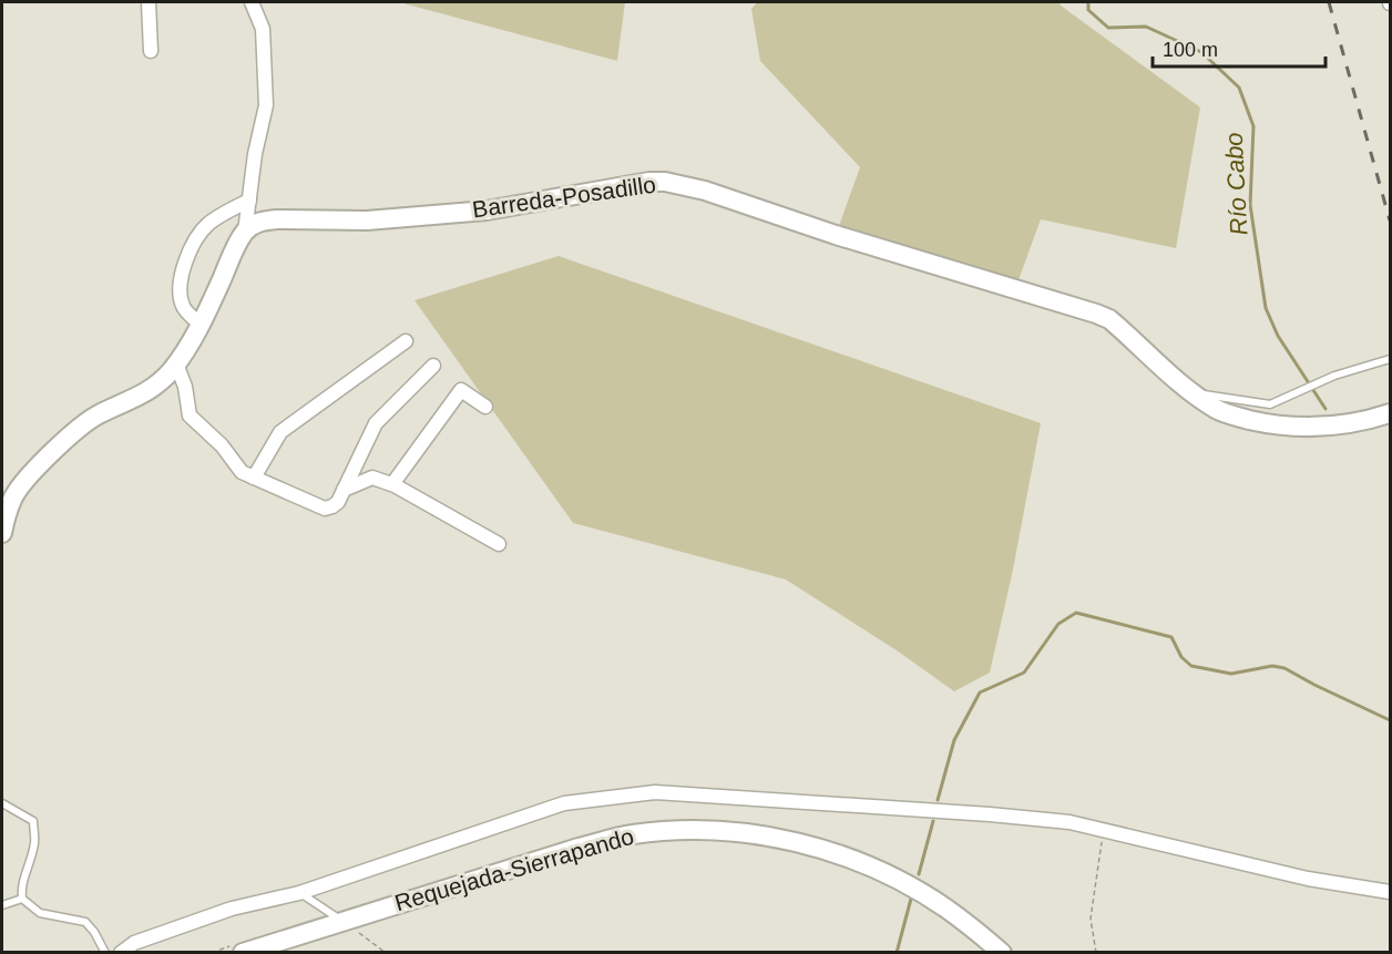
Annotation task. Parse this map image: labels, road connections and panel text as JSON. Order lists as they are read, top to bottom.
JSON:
{
  "streets": {
    "street": ["Barreda-Posadillo", "Requejada-Sierrapando"]
  },
  "water": ["Río Cabo"],
  "scale_bar": "100 m"
}
